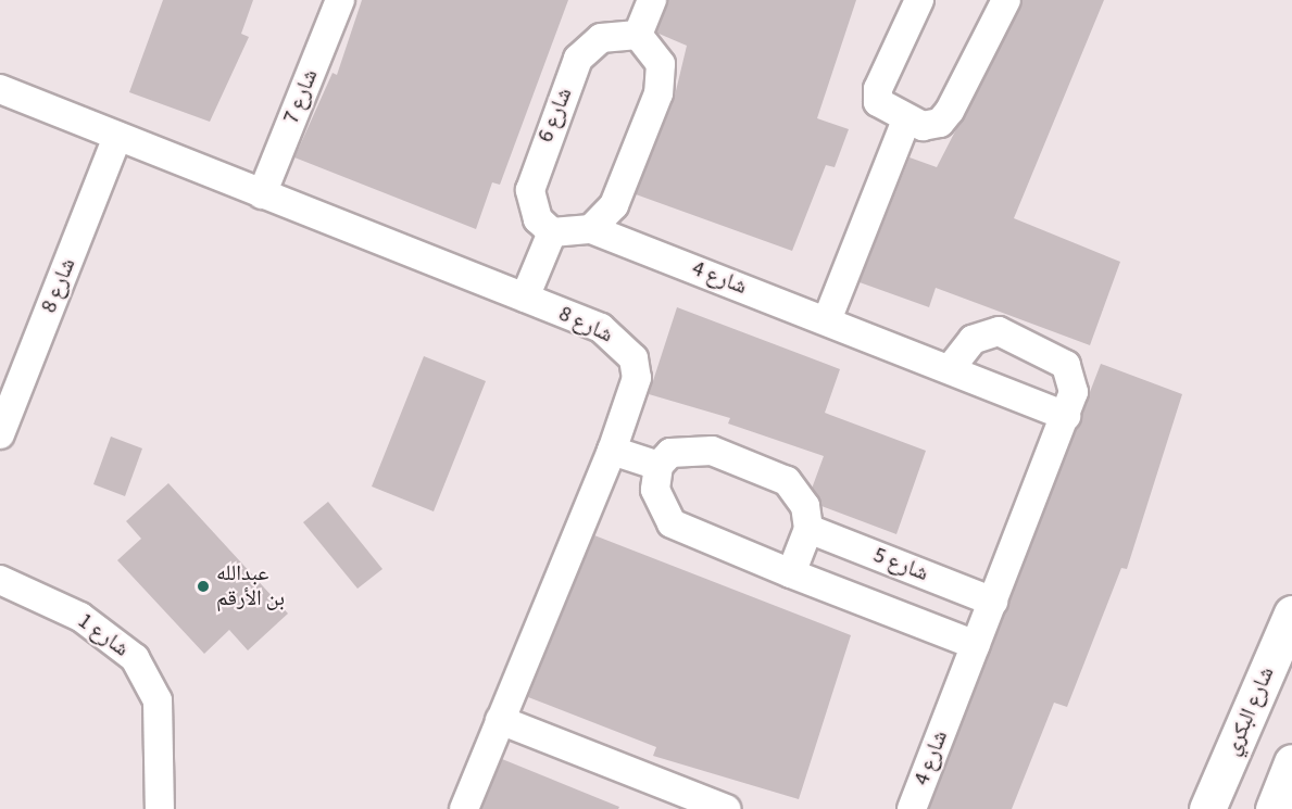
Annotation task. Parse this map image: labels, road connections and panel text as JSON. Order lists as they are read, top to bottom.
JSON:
{
  "streets": {
    "main road": ["شارع البكري"],
    "street": [
      "شارع 7",
      "شارع 6",
      "شارع 4",
      "شارع 8",
      "شارع 5",
      "شارع 1"
    ]
  },
  "crossings": [
    ["شارع 7", "شارع 8"],
    ["شارع 6", "شارع 4"],
    ["شارع 4", "شارع 5"]
  ],
  "places": ["عبدالله بن الأرقم"]
}
